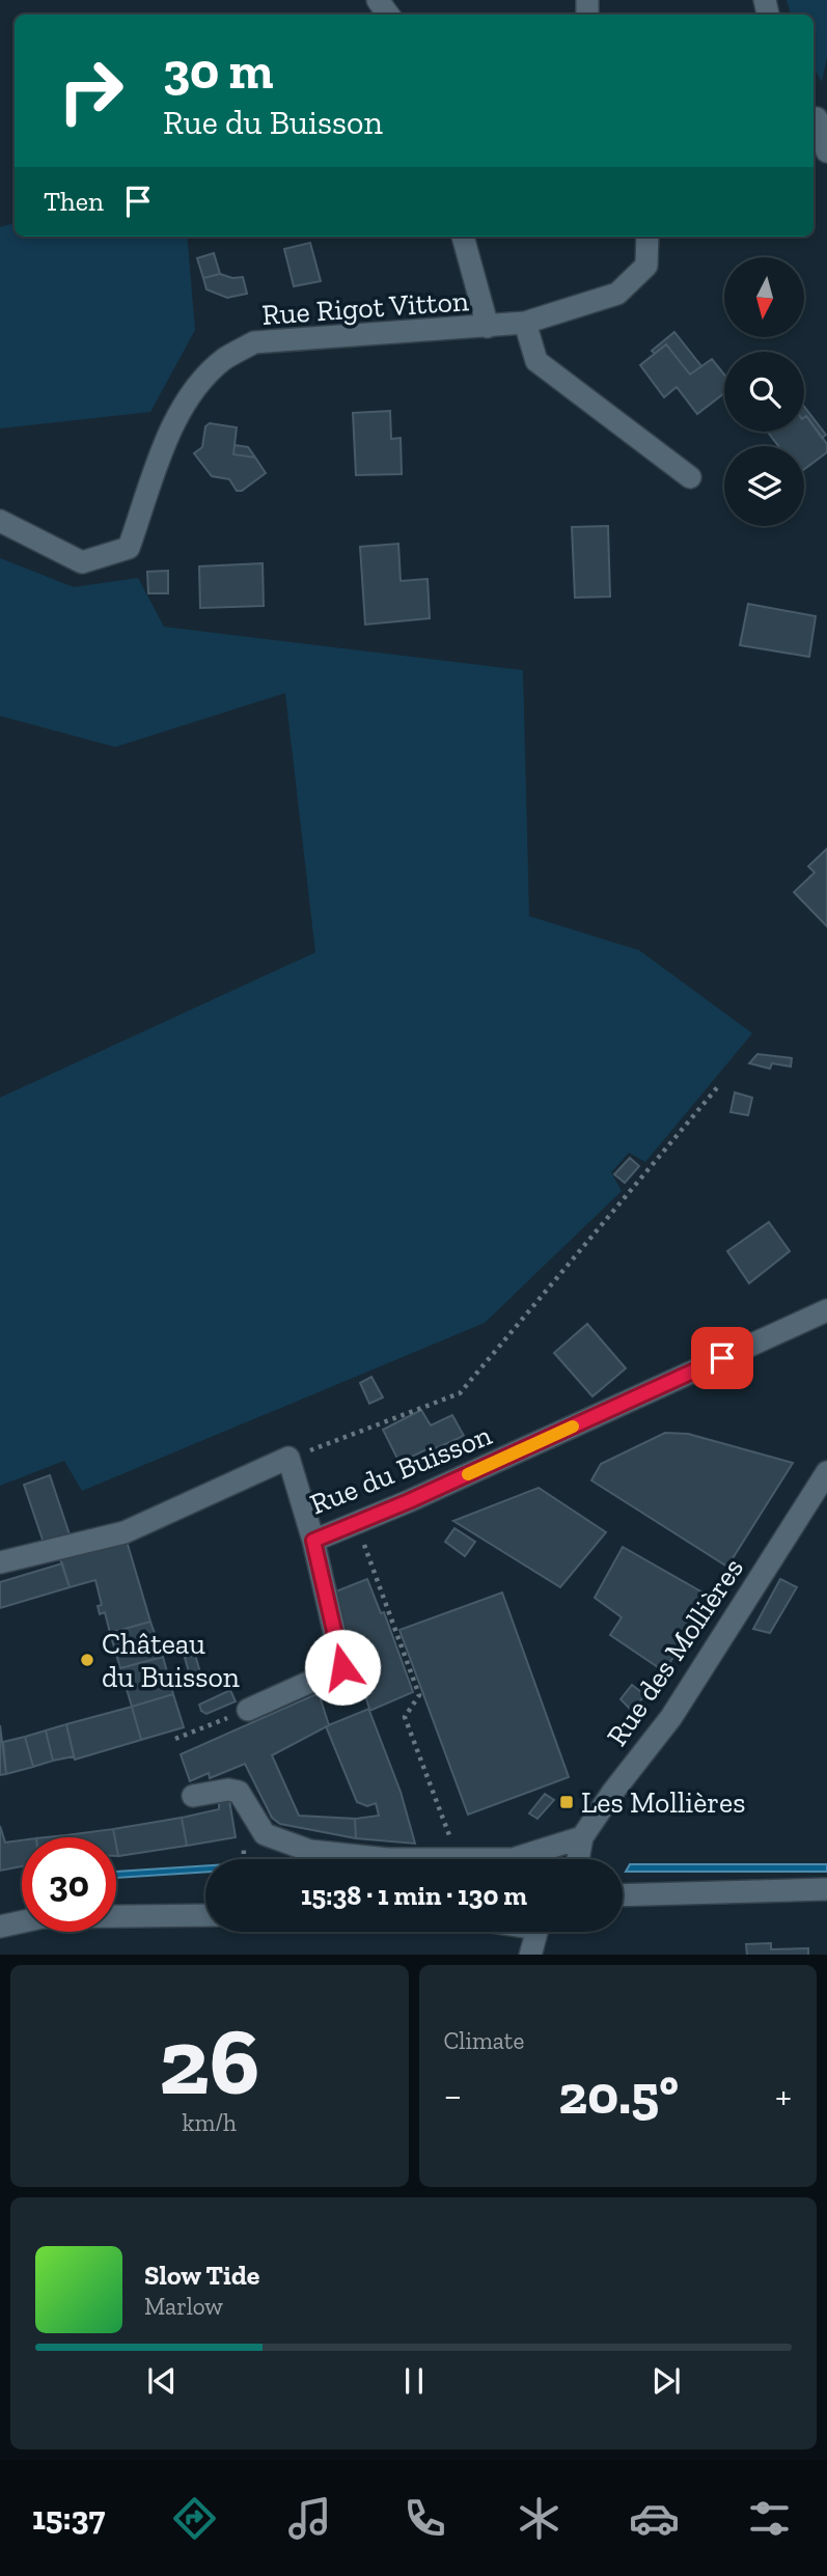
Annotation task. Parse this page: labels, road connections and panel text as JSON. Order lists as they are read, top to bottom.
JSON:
{
  "streets": {
    "street": ["Rue Rigot Vitton", "Rue du Buisson", "Rue des Mollières"]
  },
  "places": {
    "other": ["Château du Buisson"],
    "transit": ["Les Mollières"]
  },
  "north": "bottom",
  "page": {
    "turn": ["30 m", "Rue du Buisson"],
    "then": "Then",
    "limit": "30",
    "trip": "15:38 · 1 min · 130 m",
    "tile": [
      ["26", "km/h"],
      "Climate"
    ],
    "heat": ["−", "20.5°", "+"],
    "song": ["Slow Tide", "Marlow"],
    "tabs": "15:37"
  }
}
